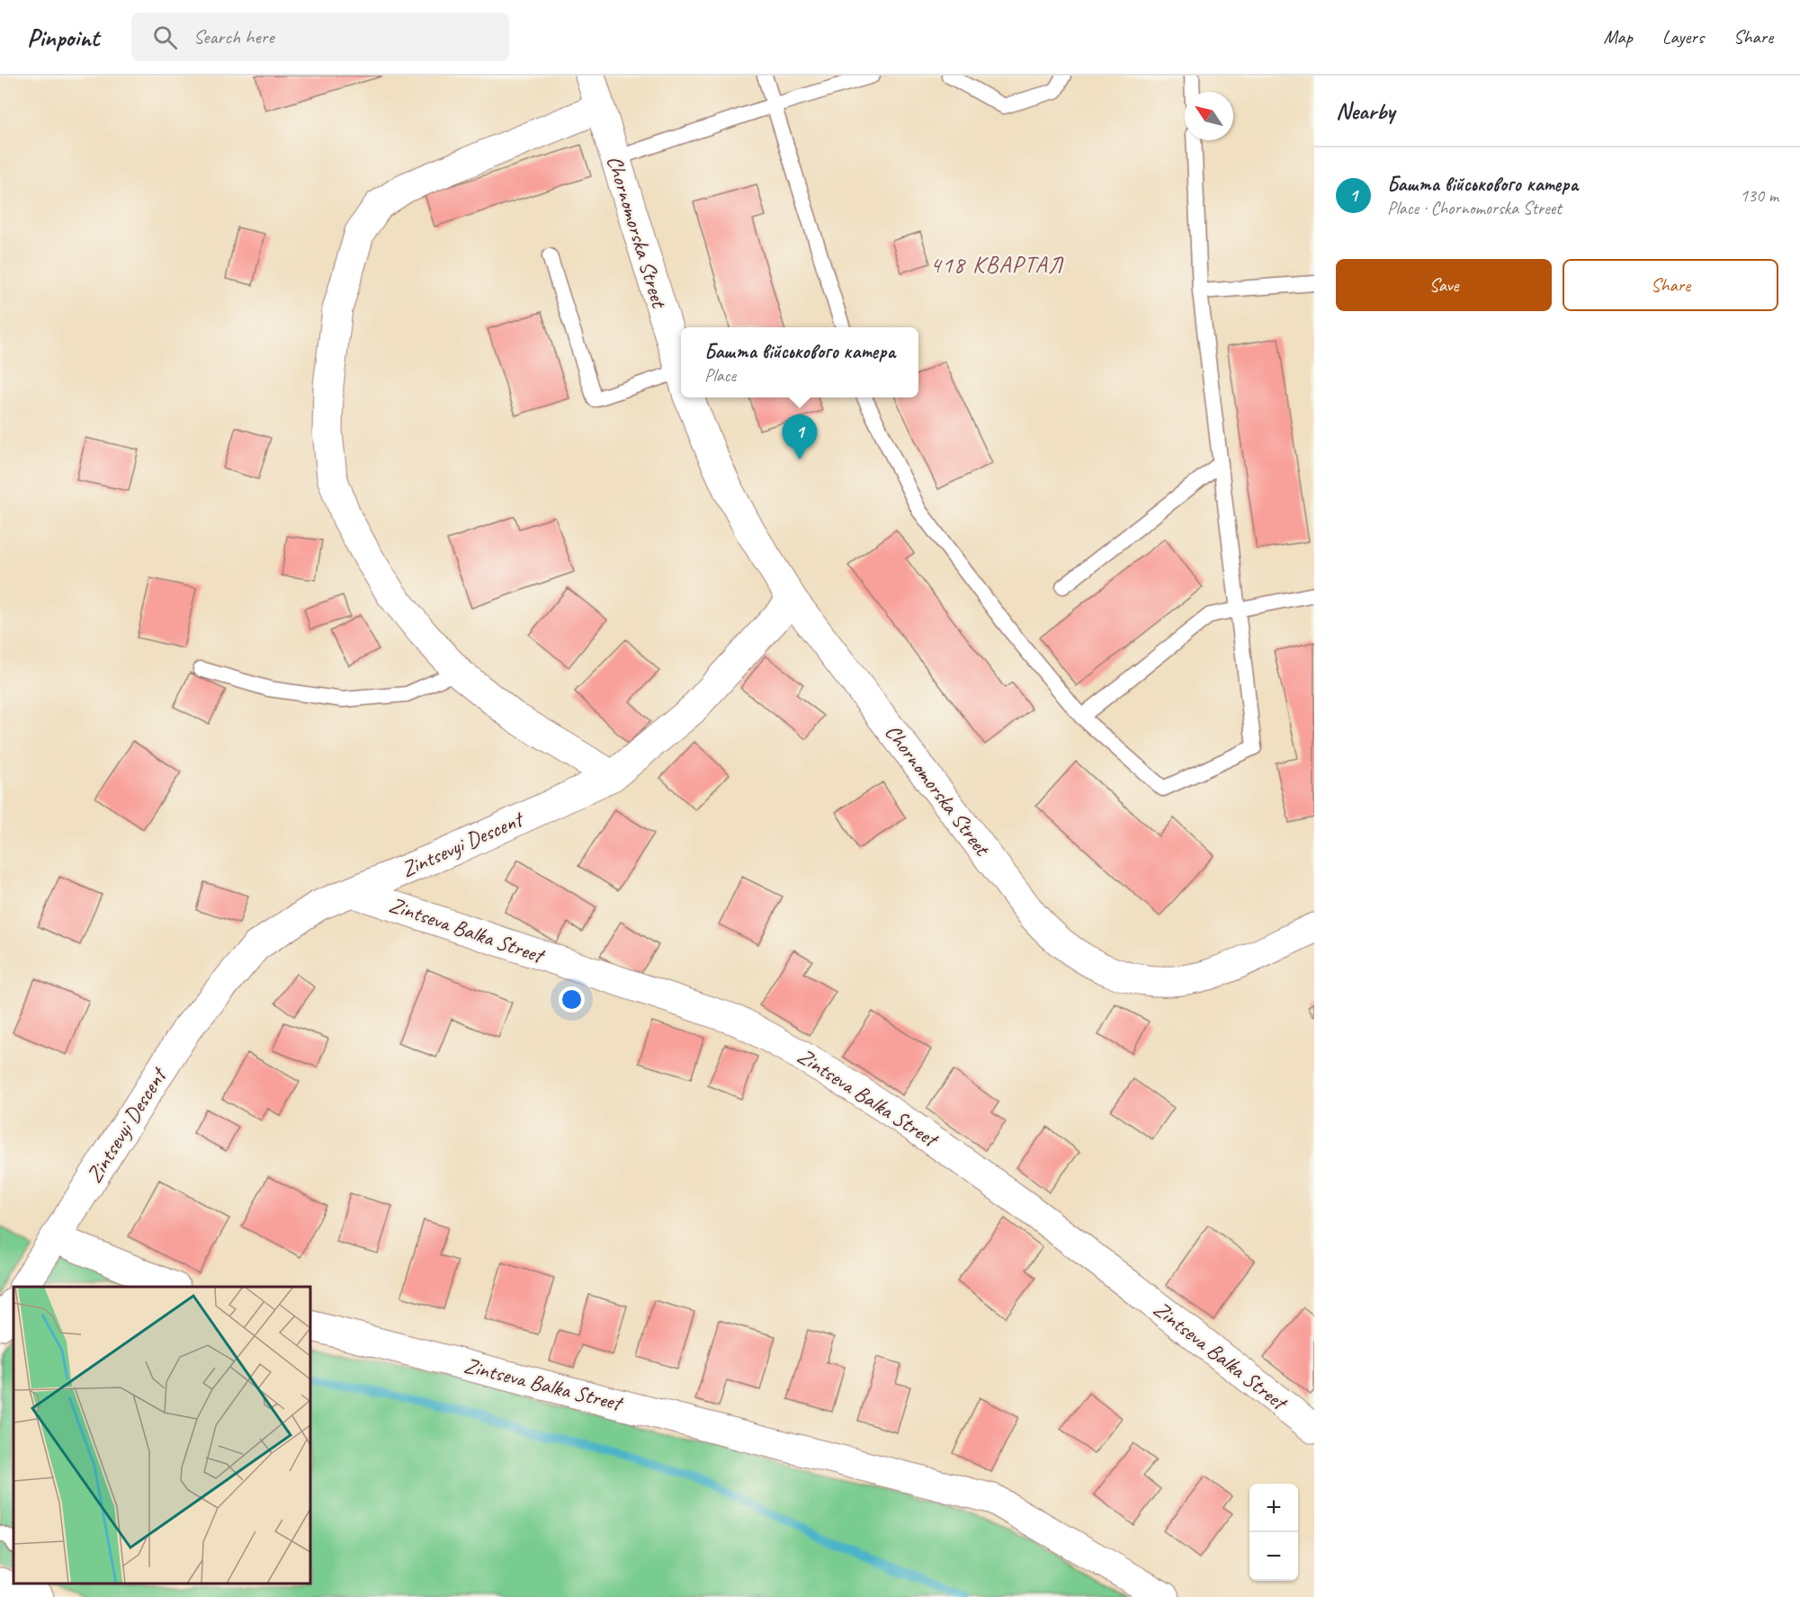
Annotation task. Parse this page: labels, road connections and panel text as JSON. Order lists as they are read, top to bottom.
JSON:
{
  "streets": {
    "street": ["Chornomorska Street", "Zintsevyi Descent", "Zintseva Balka Street"]
  },
  "crossings": [
    ["Chornomorska Street", "Zintsevyi Descent"],
    ["Zintsevyi Descent", "Zintseva Balka Street"]
  ],
  "districts": ["418 КВАРТАЛ"],
  "north": "top left",
  "page": {
    "header": "Pinpoint",
    "search": "Search here",
    "nav": ["Map", "Layers", "Share"],
    "heading": "Nearby",
    "list": [
      {
        "mark": "1",
        "name": "Башта військового катера",
        "note": "Place · Chornomorska Street",
        "value": "130 m"
      }
    ],
    "buttons": ["Save", "Share"],
    "popup": ["Башта військового катера", "Place"],
    "pins": "1",
    "map_buttons": ["+", "−"]
  }
}
